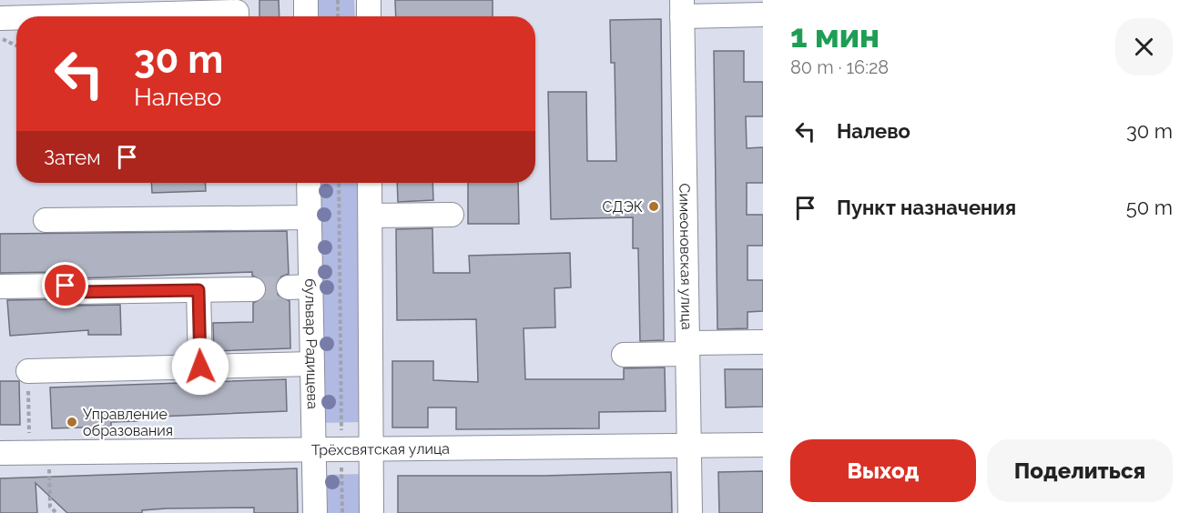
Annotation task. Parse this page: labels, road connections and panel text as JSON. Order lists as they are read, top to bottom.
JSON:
{
  "streets": {
    "street": ["Симеоновская улица", "бульвар Радищева", "Трёхсвятская улица"]
  },
  "crossings": [
    ["Симеоновская улица", "Трёхсвятская улица"],
    ["бульвар Радищева", "Трёхсвятская улица"]
  ],
  "places": ["СДЭК", "Управление образования"],
  "page": {
    "heading": ["1 мин", "80 m · 16:28"],
    "turn": ["30 m", "Налево"],
    "list": [
      {
        "name": "Налево",
        "value": "30 m"
      },
      {
        "name": "Пункт назначения",
        "value": "50 m"
      }
    ],
    "then": "Затем",
    "buttons": ["Выход", "Поделиться"]
  }
}
